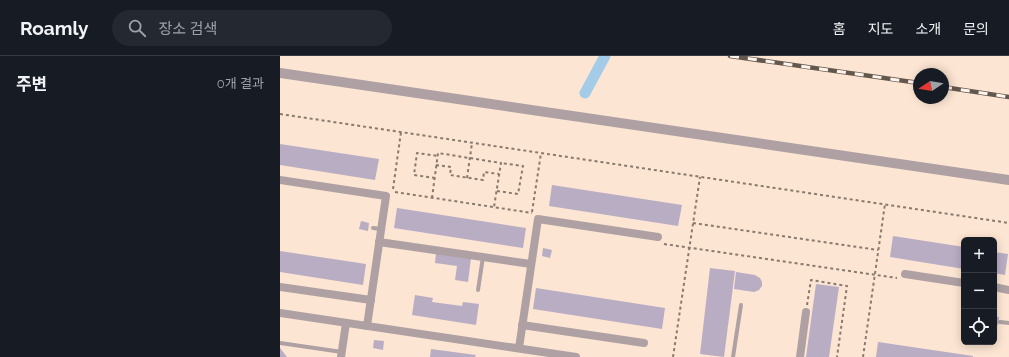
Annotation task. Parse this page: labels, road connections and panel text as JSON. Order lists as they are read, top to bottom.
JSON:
{
  "north": "left",
  "page": {
    "header": "Roamly",
    "search": "장소 검색",
    "nav": [
      "홈",
      "지도",
      "소개",
      "문의"
    ],
    "heading": ["주변", "0개 결과"],
    "map_buttons": ["+", "−"]
  }
}
